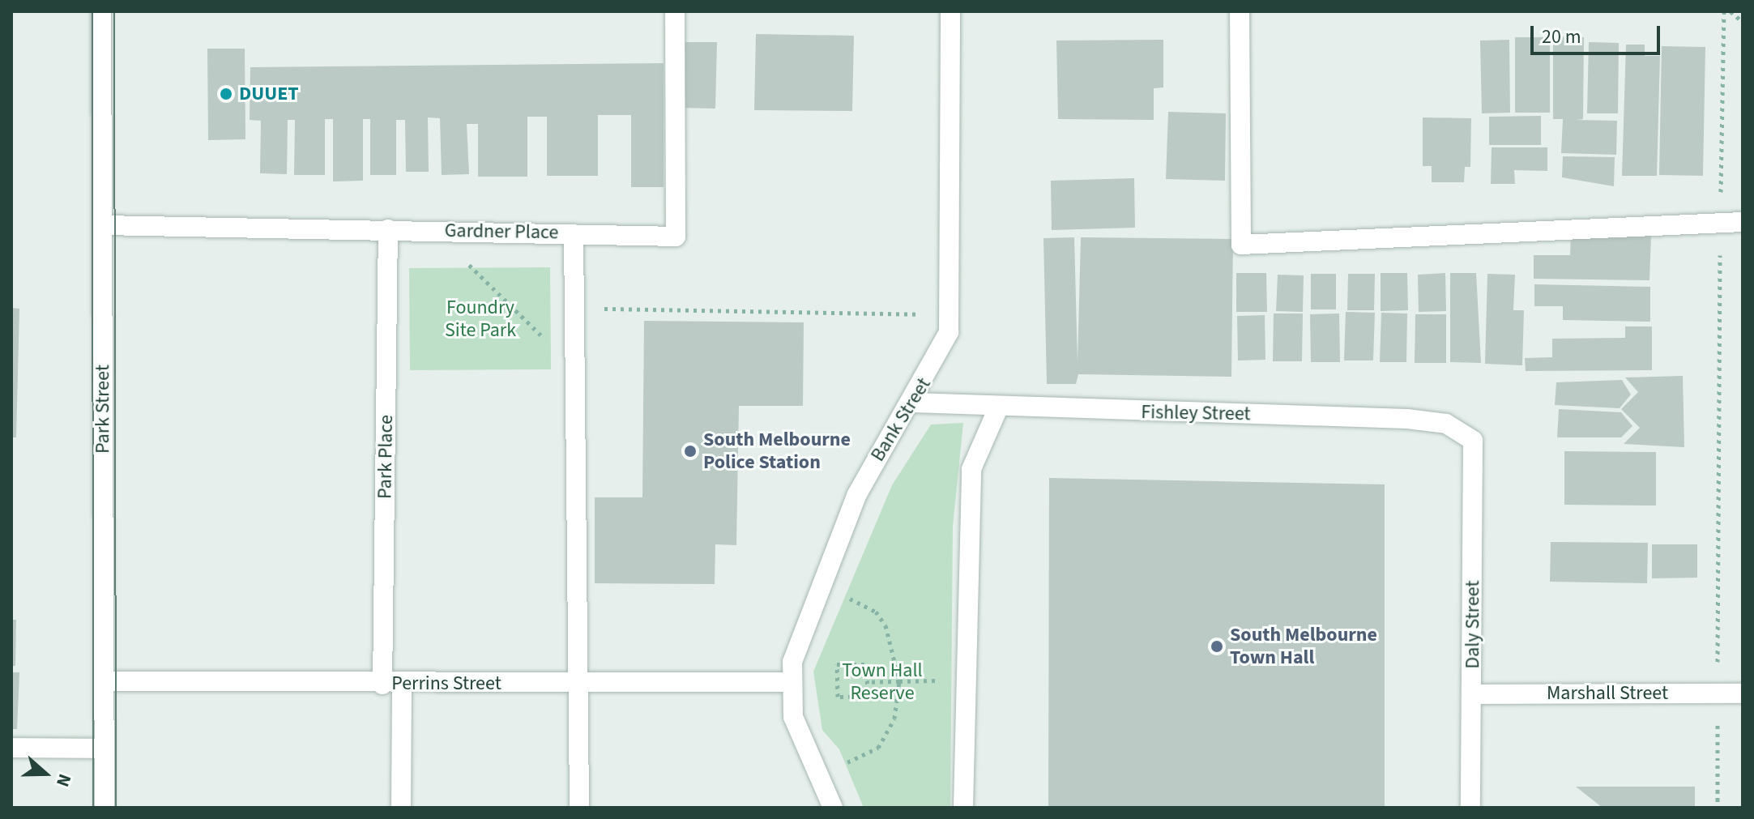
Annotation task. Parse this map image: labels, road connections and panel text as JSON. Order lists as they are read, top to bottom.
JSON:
{
  "streets": {
    "street": [
      "Gardner Place",
      "Park Street",
      "Fishley Street",
      "Bank Street",
      "Park Place",
      "Daly Street",
      "Perrins Street",
      "Marshall Street"
    ]
  },
  "crossings": [
    ["Gardner Place", "Park Street"],
    ["Gardner Place", "Park Place"],
    ["Park Street", "Perrins Street"],
    ["Fishley Street", "Bank Street"],
    ["Fishley Street", "Daly Street"],
    ["Bank Street", "Perrins Street"],
    ["Park Place", "Perrins Street"],
    ["Daly Street", "Marshall Street"]
  ],
  "parks": ["Foundry Site Park", "Town Hall Reserve"],
  "places": ["DUUET", "South Melbourne Police Station", "South Melbourne Town Hall"],
  "scale_bar": "20 m",
  "north": "right"
}
